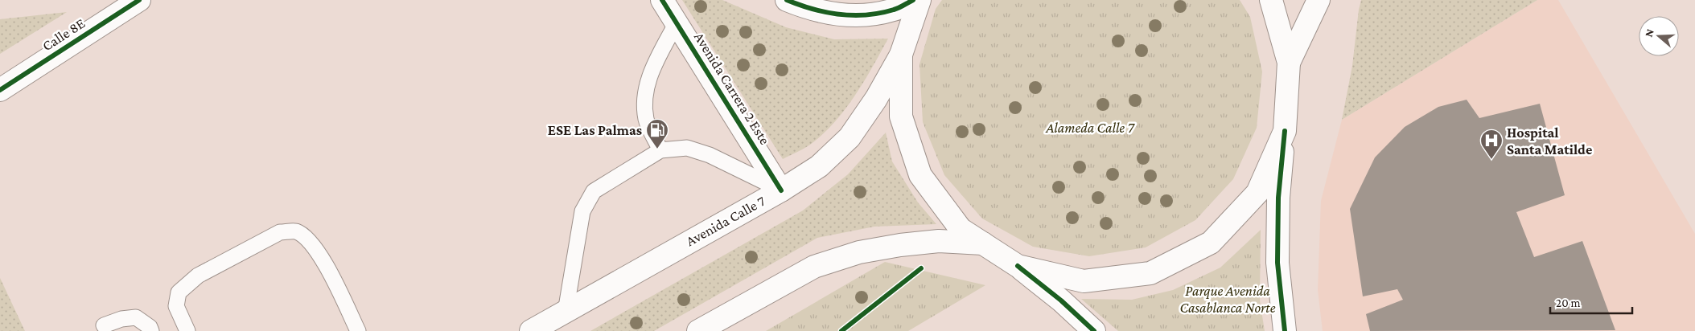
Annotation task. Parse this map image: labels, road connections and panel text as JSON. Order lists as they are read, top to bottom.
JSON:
{
  "streets": {
    "main road": ["Calle 8E", "Avenida Carrera 2 Este", "Avenida Calle 7"]
  },
  "crossings": [
    ["Avenida Carrera 2 Este", "Avenida Calle 7"]
  ],
  "parks": ["Alameda Calle 7", "Parque Avenida Casablanca Norte"],
  "places": {
    "fuel station": ["ESE Las Palmas"],
    "hospital": ["Hospital Santa Matilde"]
  },
  "scale_bar": "20 m",
  "north": "left"
}
